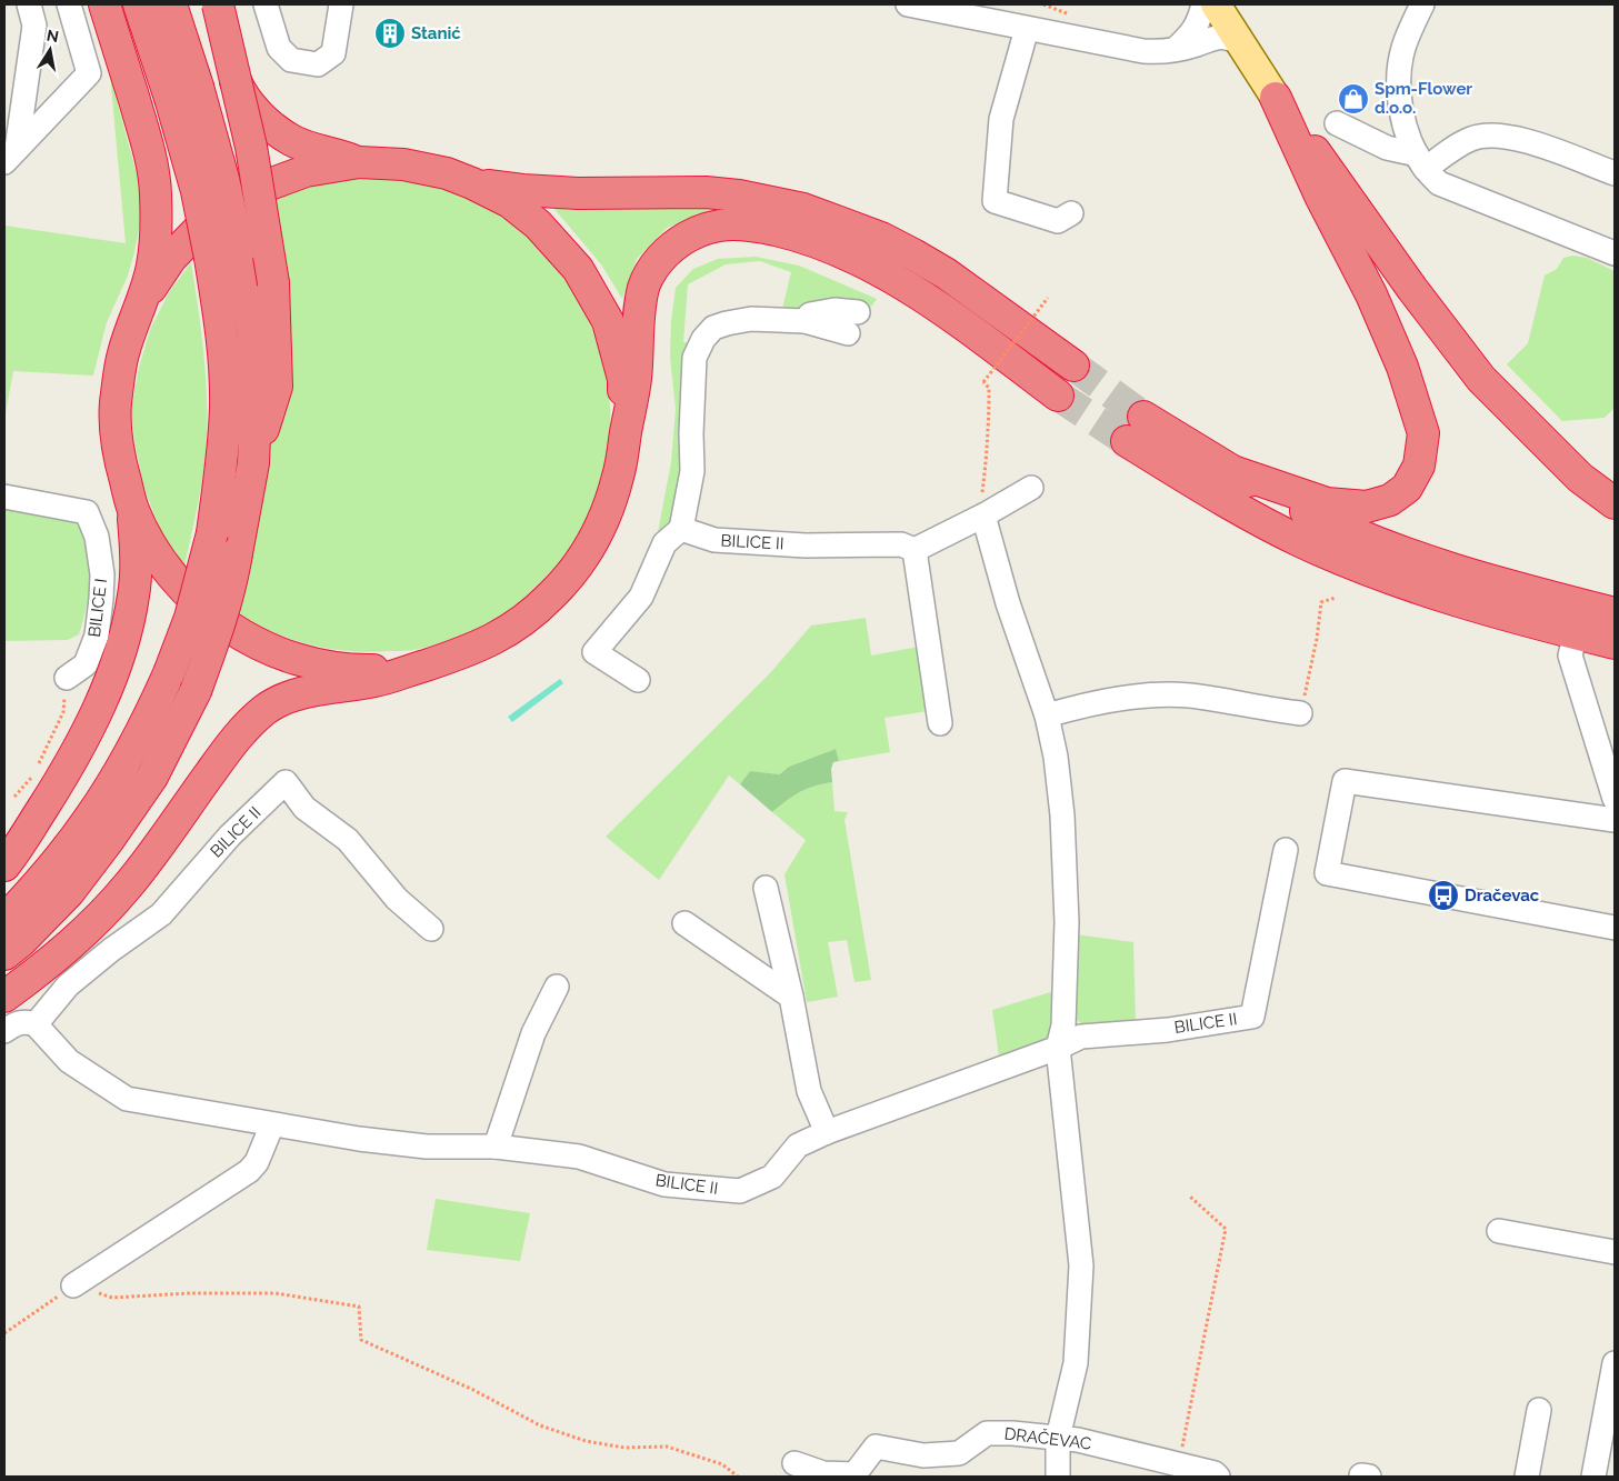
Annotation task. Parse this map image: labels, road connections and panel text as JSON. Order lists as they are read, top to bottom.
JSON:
{
  "streets": {
    "street": ["BILICE II", "BILICE I", "DRAČEVAC"]
  },
  "places": {
    "building": ["Stanić"],
    "shop": ["Spm-Flower d.o.o."],
    "bus stop": ["Dračevac"]
  },
  "north": "top"
}
